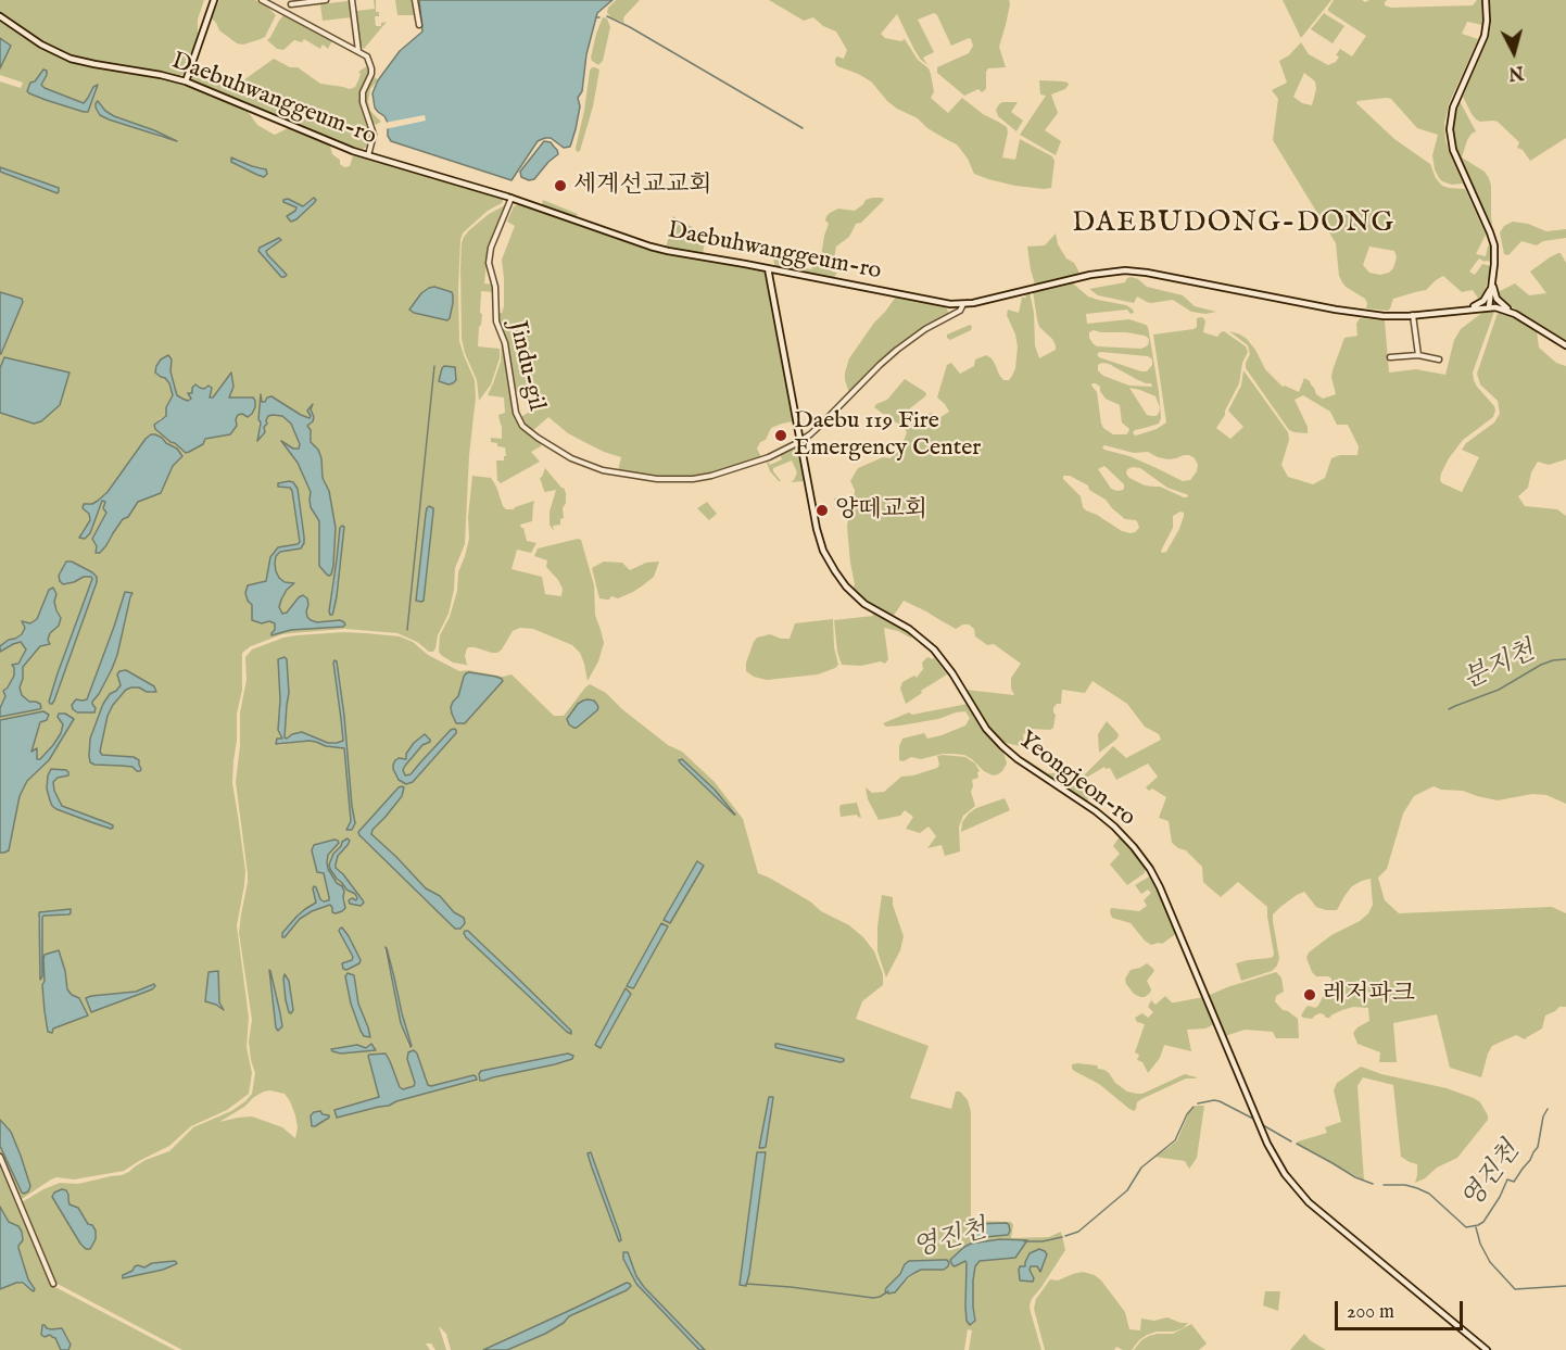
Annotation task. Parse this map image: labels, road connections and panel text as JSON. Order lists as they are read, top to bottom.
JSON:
{
  "streets": {
    "street": ["Daebuhwanggeum-ro", "Jindu-gil", "Yeongjeon-ro"]
  },
  "crossings": [
    ["Daebuhwanggeum-ro", "Jindu-gil"],
    ["Daebuhwanggeum-ro", "Yeongjeon-ro"],
    ["Jindu-gil", "Yeongjeon-ro"]
  ],
  "districts": ["DAEBUDONG-DONG"],
  "water": ["분지천", "영진천"],
  "places": [
    "세계선교교회",
    "Daebu 119 Fire Emergency Center",
    "양떼교회",
    "레저파크"
  ],
  "scale_bar": "200 m",
  "north": "bottom"
}
